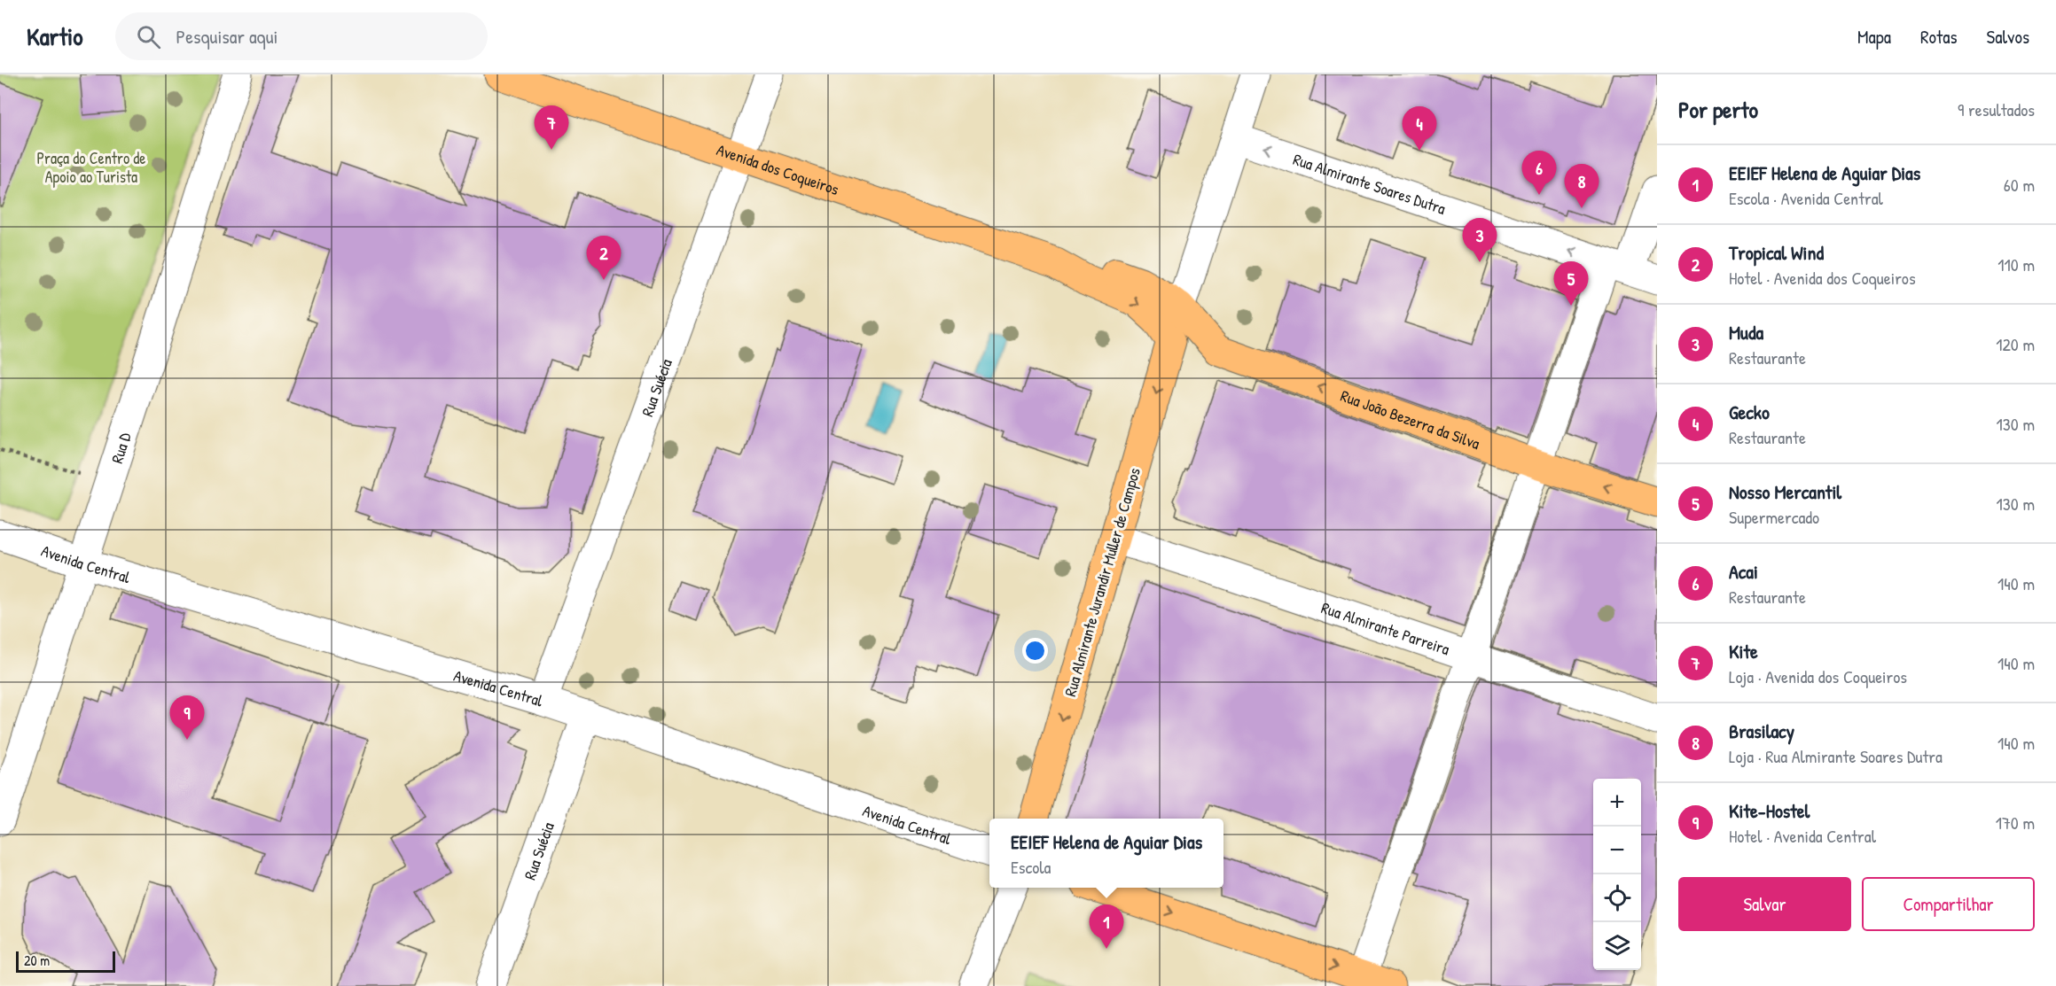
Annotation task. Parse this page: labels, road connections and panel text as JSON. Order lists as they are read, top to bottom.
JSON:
{
  "streets": {
    "main road": ["Avenida dos Coqueiros", "Rua João Bezerra da Silva", "Rua Almirante Jurandir Muller de Campos"],
    "street": [
      "Rua Almirante Soares Dutra",
      "Rua Suécia",
      "Rua D",
      "Avenida Central",
      "Rua Almirante Parreira"
    ]
  },
  "crossings": [
    ["Avenida dos Coqueiros", "Rua Suécia"],
    ["Avenida dos Coqueiros", "Rua João Bezerra da Silva"],
    ["Avenida dos Coqueiros", "Rua Almirante Jurandir Muller de Campos"],
    ["Rua Suécia", "Avenida Central"],
    ["Rua João Bezerra da Silva", "Rua Almirante Jurandir Muller de Campos"],
    ["Rua D", "Avenida Central"],
    ["Rua Almirante Jurandir Muller de Campos", "Rua Almirante Parreira"]
  ],
  "one_way": ["Rua Almirante Soares Dutra", "Rua João Bezerra da Silva", "Rua Almirante Jurandir Muller de Campos"],
  "parks": ["Praça do Centro de Apoio ao Turista"],
  "scale_bar": "20 m",
  "page": {
    "header": "Kartio",
    "search": "Pesquisar aqui",
    "nav": ["Mapa", "Rotas", "Salvos"],
    "heading": ["Por perto", "9 resultados"],
    "pins": [
      "7",
      "4",
      "6",
      "8",
      "3",
      "2",
      "5",
      "9",
      "1"
    ],
    "list": [
      {
        "mark": "1",
        "name": "EEIEF Helena de Aguiar Dias",
        "note": "Escola · Avenida Central",
        "value": "60 m"
      },
      {
        "mark": "2",
        "name": "Tropical Wind",
        "note": "Hotel · Avenida dos Coqueiros",
        "value": "110 m"
      },
      {
        "mark": "3",
        "name": "Muda",
        "note": "Restaurante",
        "value": "120 m"
      },
      {
        "mark": "4",
        "name": "Gecko",
        "note": "Restaurante",
        "value": "130 m"
      },
      {
        "mark": "5",
        "name": "Nosso Mercantil",
        "note": "Supermercado",
        "value": "130 m"
      },
      {
        "mark": "6",
        "name": "Acai",
        "note": "Restaurante",
        "value": "140 m"
      },
      {
        "mark": "7",
        "name": "Kite",
        "note": "Loja · Avenida dos Coqueiros",
        "value": "140 m"
      },
      {
        "mark": "8",
        "name": "Brasilacy",
        "note": "Loja · Rua Almirante Soares Dutra",
        "value": "140 m"
      },
      {
        "mark": "9",
        "name": "Kite-Hostel",
        "note": "Hotel · Avenida Central",
        "value": "170 m"
      }
    ],
    "map_buttons": ["+", "−"],
    "popup": ["EEIEF Helena de Aguiar Dias", "Escola"],
    "buttons": ["Salvar", "Compartilhar"],
    "scale": "20 m"
  }
}
